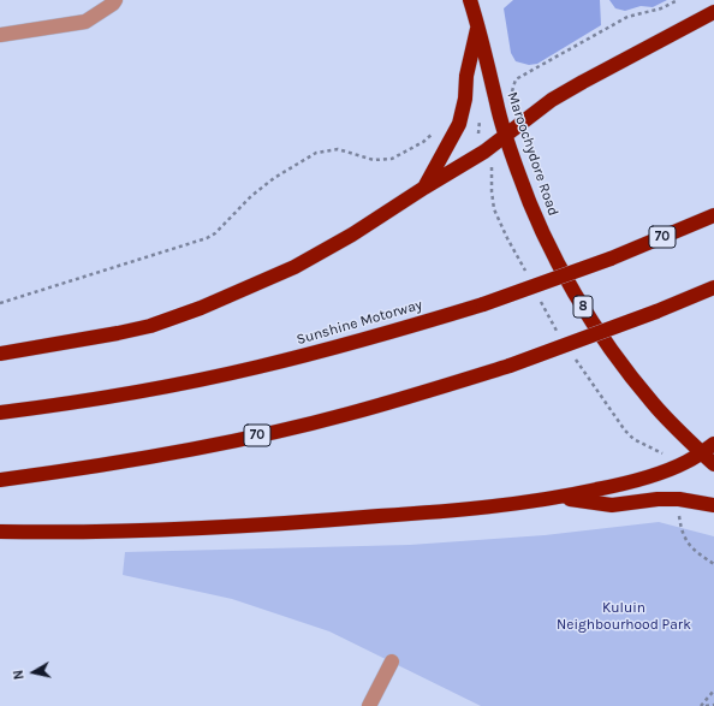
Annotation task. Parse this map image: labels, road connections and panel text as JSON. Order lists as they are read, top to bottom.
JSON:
{
  "streets": {
    "highway": [
      "Maroochydore Road",
      "70",
      "8",
      "Sunshine Motorway"
    ]
  },
  "parks": ["Kuluin Neighbourhood Park"],
  "north": "left"
}
